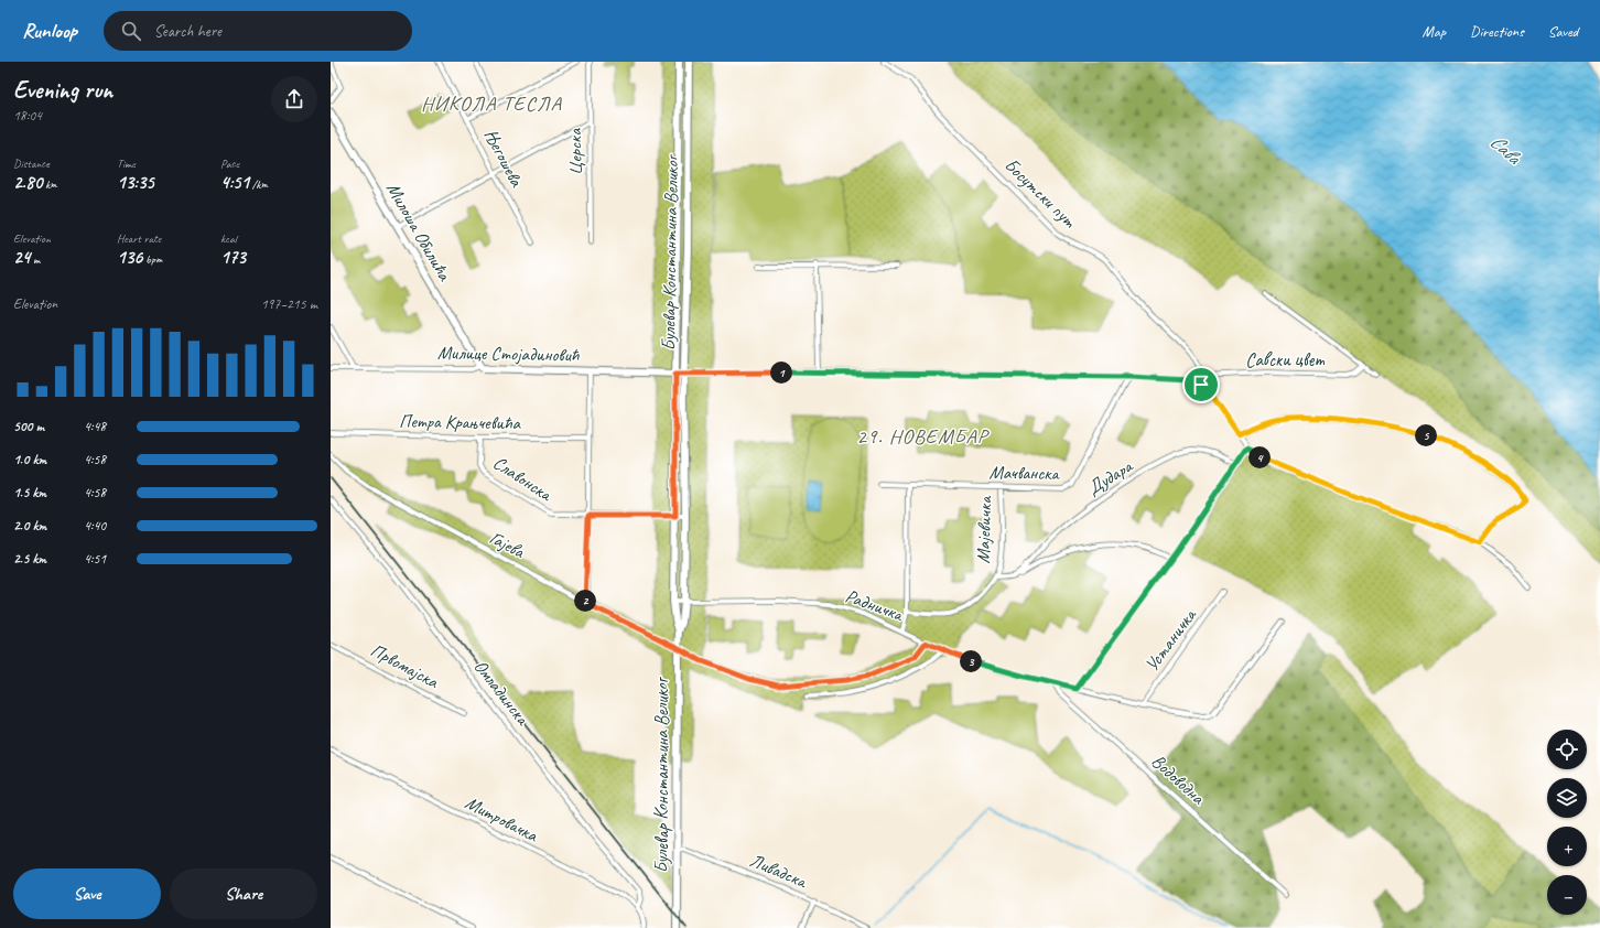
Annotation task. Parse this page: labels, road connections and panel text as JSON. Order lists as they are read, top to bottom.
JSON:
{
  "streets": {
    "main road": ["Милоша Обилића", "Булевар Константина Великог", "Милице Стојадиновић"],
    "street": [
      "Церска",
      "Његошева",
      "Босутски пут",
      "Савски цвет",
      "Петра Крањчевића",
      "Мачванска",
      "Дудара",
      "Славонска",
      "Мајевичка",
      "Гајева",
      "Радничка",
      "Устаничка",
      "Првомајска",
      "Омладинска",
      "Водоводна",
      "Митровачка",
      "Ливадска"
    ]
  },
  "crossings": [
    ["Босутски пут", "Савски цвет"],
    ["Милоша Обилића", "Милице Стојадиновић"],
    ["Булевар Константина Великог", "Милице Стојадиновић"],
    ["Булевар Константина Великог", "Славонска"],
    ["Булевар Константина Великог", "Гајева"],
    ["Булевар Константина Великог", "Радничка"],
    ["Булевар Константина Великог", "Ливадска"],
    ["Петра Крањчевића", "Славонска"],
    ["Мачванска", "Мајевичка"],
    ["Гајева", "Радничка"],
    ["Радничка", "Устаничка"],
    ["Радничка", "Водоводна"],
    ["Омладинска", "Митровачка"]
  ],
  "districts": ["НИКОЛА ТЕСЛА", "29. НОВЕМБАР"],
  "water": ["Сава"],
  "page": {
    "header": "Runloop",
    "search": "Search here",
    "nav": ["Map", "Directions", "Saved"],
    "heading": ["Evening run", "18:04"],
    "stats": [
      ["Distance", "2.80 km"],
      ["Time", "13:35"],
      ["Pace", "4:51 /km"],
      ["Elevation", "24 m"],
      ["Heart rate", "136 bpm"],
      ["kcal", "173"]
    ],
    "chart": ["Elevation", "197–215 m"],
    "pins": [
      "1",
      "5",
      "4",
      "2",
      "3"
    ],
    "list": [
      {
        "name": "500 m",
        "note": "4:48"
      },
      {
        "name": "1.0 km",
        "note": "4:58"
      },
      {
        "name": "1.5 km",
        "note": "4:58"
      },
      {
        "name": "2.0 km",
        "note": "4:40"
      },
      {
        "name": "2.5 km",
        "note": "4:51"
      }
    ],
    "map_buttons": ["+", "−"],
    "buttons": ["Save", "Share"]
  }
}
